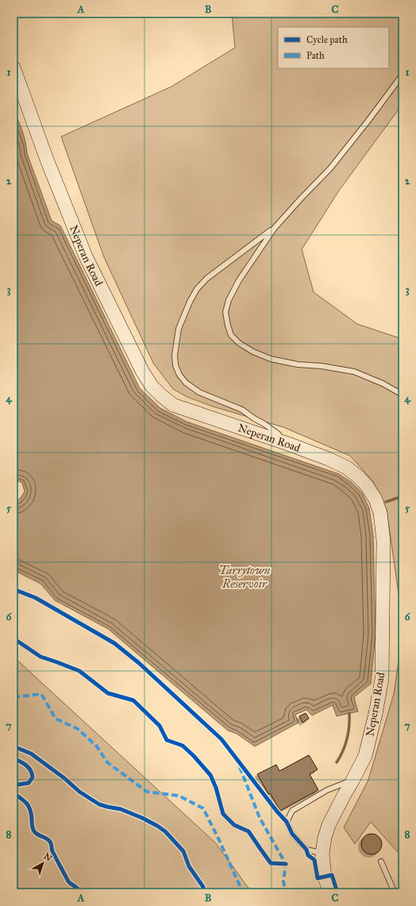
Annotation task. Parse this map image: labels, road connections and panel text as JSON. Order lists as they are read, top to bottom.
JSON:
{
  "streets": {
    "street": ["Neperan Road"]
  },
  "water": ["Tarrytown Reservoir"],
  "legend": ["Cycle path", "Path"],
  "north": "top right",
  "grid": {
    "columns": ["A", "B", "C"],
    "rows": [
      "1",
      "2",
      "3",
      "4",
      "5",
      "6",
      "7",
      "8"
    ]
  }
}
